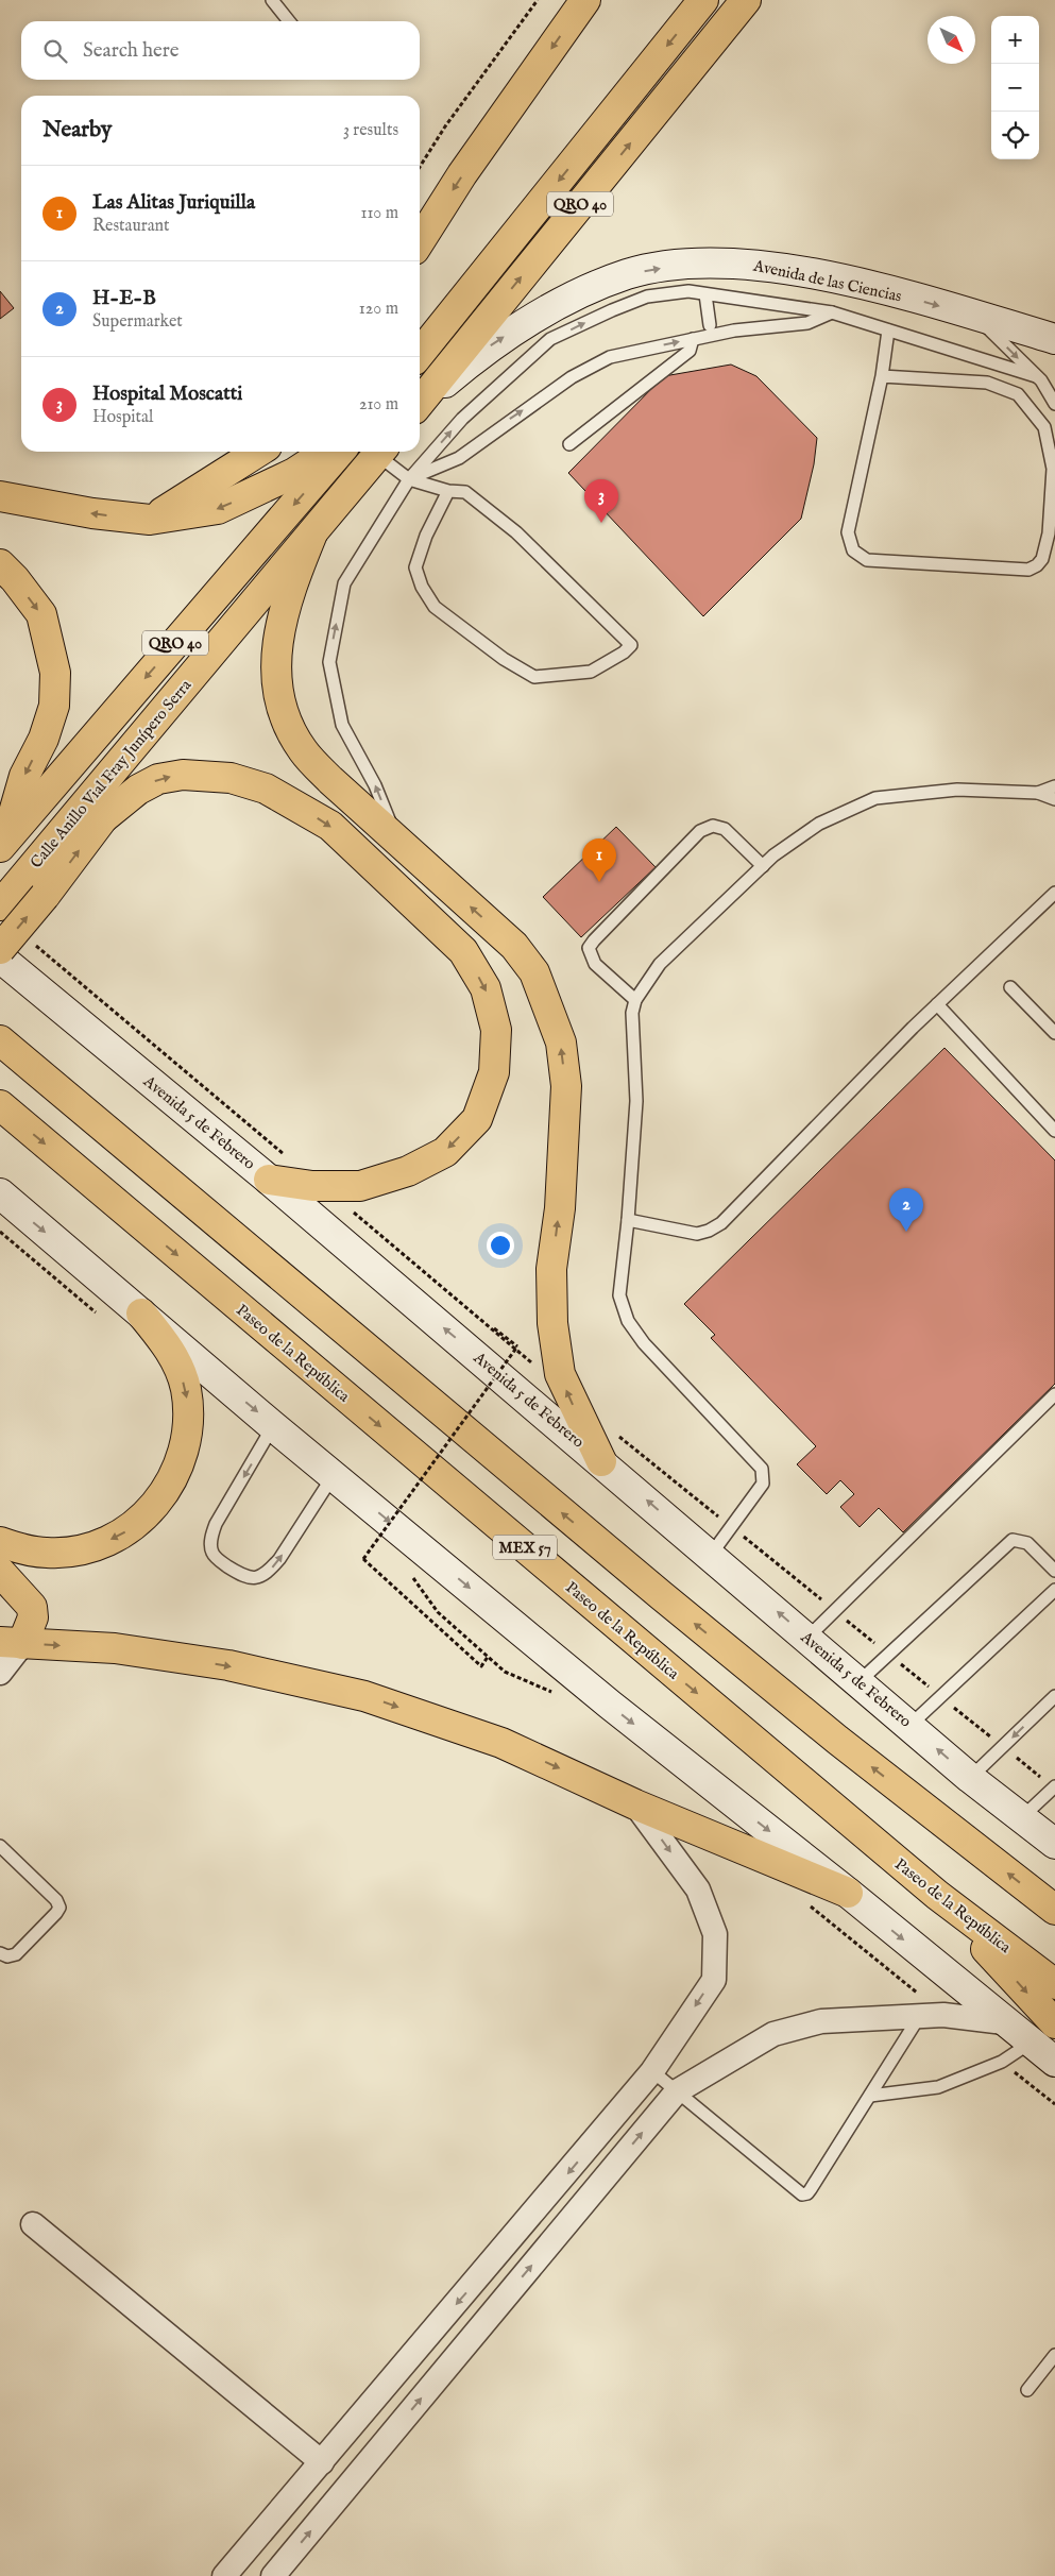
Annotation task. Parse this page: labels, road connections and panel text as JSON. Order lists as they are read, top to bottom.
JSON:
{
  "streets": {
    "highway": [
      "QRO 40",
      "Calle Anillo Vial Fray Junípero Serra",
      "Paseo de la República",
      "MEX 57"
    ],
    "main road": ["Avenida de las Ciencias", "Avenida 5 de Febrero"]
  },
  "one_way": ["Avenida de las Ciencias"],
  "north": "bottom right",
  "page": {
    "map_buttons": ["+", "−"],
    "search": "Search here",
    "heading": ["Nearby", "3 results"],
    "list": [
      {
        "mark": "1",
        "name": "Las Alitas Juriquilla",
        "note": "Restaurant",
        "value": "110 m"
      },
      {
        "mark": "2",
        "name": "H-E-B",
        "note": "Supermarket",
        "value": "120 m"
      },
      {
        "mark": "3",
        "name": "Hospital Moscatti",
        "note": "Hospital",
        "value": "210 m"
      }
    ],
    "pins": ["3", "1", "2"]
  }
}
